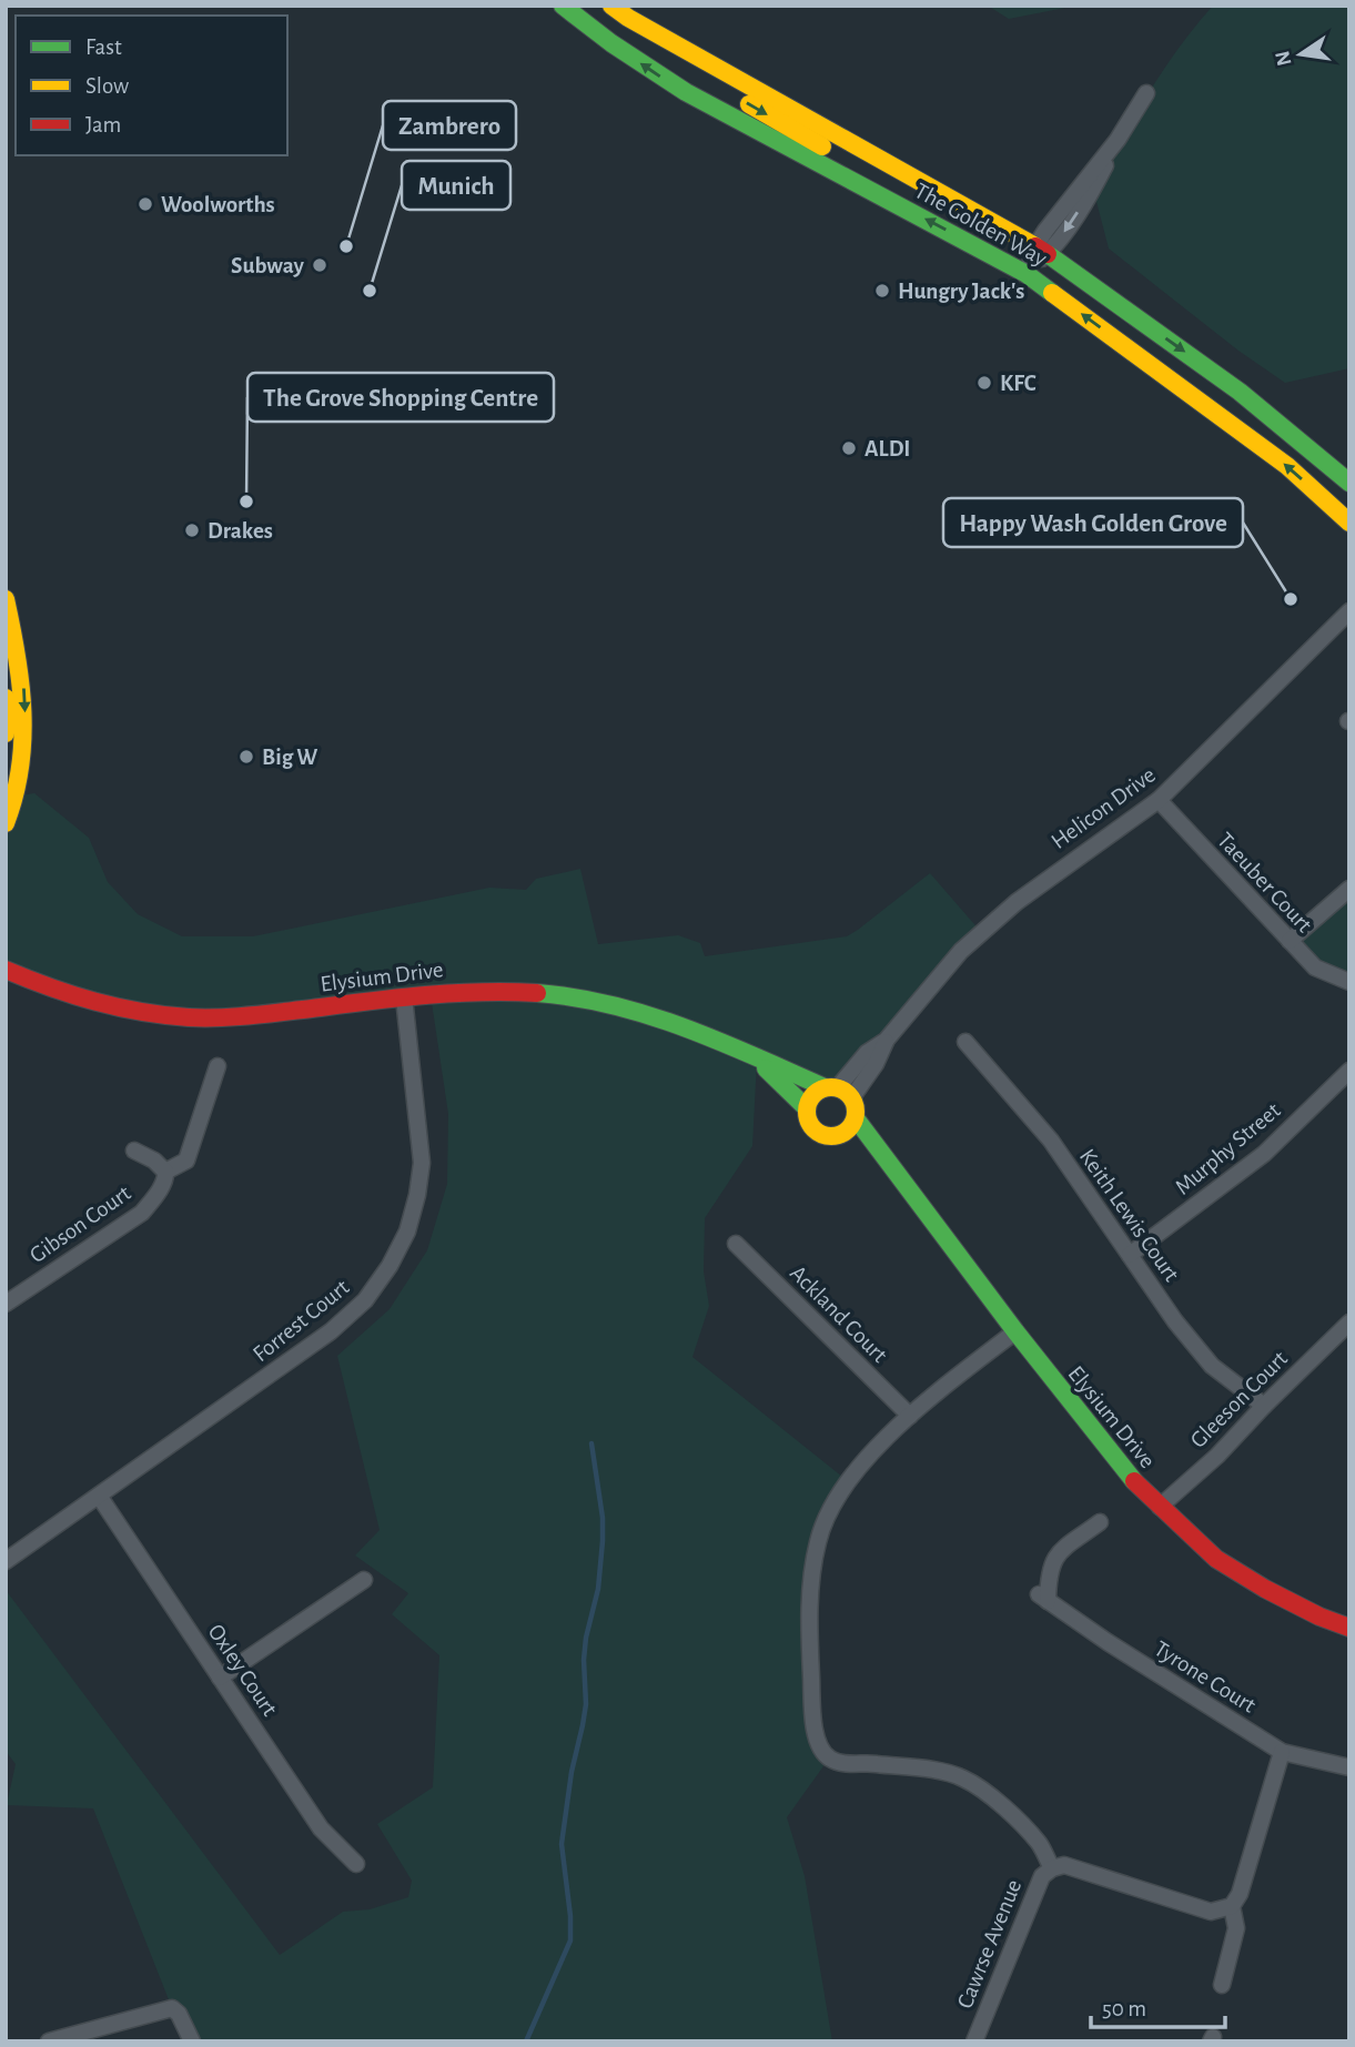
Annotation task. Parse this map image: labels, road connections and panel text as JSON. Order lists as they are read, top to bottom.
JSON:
{
  "streets": {
    "main road": ["The Golden Way", "Elysium Drive"],
    "street": [
      "Helicon Drive",
      "Taeuber Court",
      "Murphy Street",
      "Keith Lewis Court",
      "Gibson Court",
      "Ackland Court",
      "Forrest Court",
      "Gleeson Court",
      "Oxley Court",
      "Tyrone Court",
      "Cawrse Avenue"
    ]
  },
  "crossings": [
    ["Helicon Drive", "Taeuber Court"],
    ["Helicon Drive", "Elysium Drive"],
    ["Elysium Drive", "Forrest Court"],
    ["Elysium Drive", "Gleeson Court"],
    ["Murphy Street", "Keith Lewis Court"],
    ["Keith Lewis Court", "Gleeson Court"],
    ["Forrest Court", "Oxley Court"]
  ],
  "places": [
    "Woolworths",
    "Zambrero",
    "Subway",
    "Munich",
    "Hungry Jack's",
    "KFC",
    "ALDI",
    "The Grove Shopping Centre",
    "Drakes",
    "Happy Wash Golden Grove",
    "Big W"
  ],
  "legend": ["Fast", "Slow", "Jam"],
  "scale_bar": "50 m",
  "north": "left"
}
